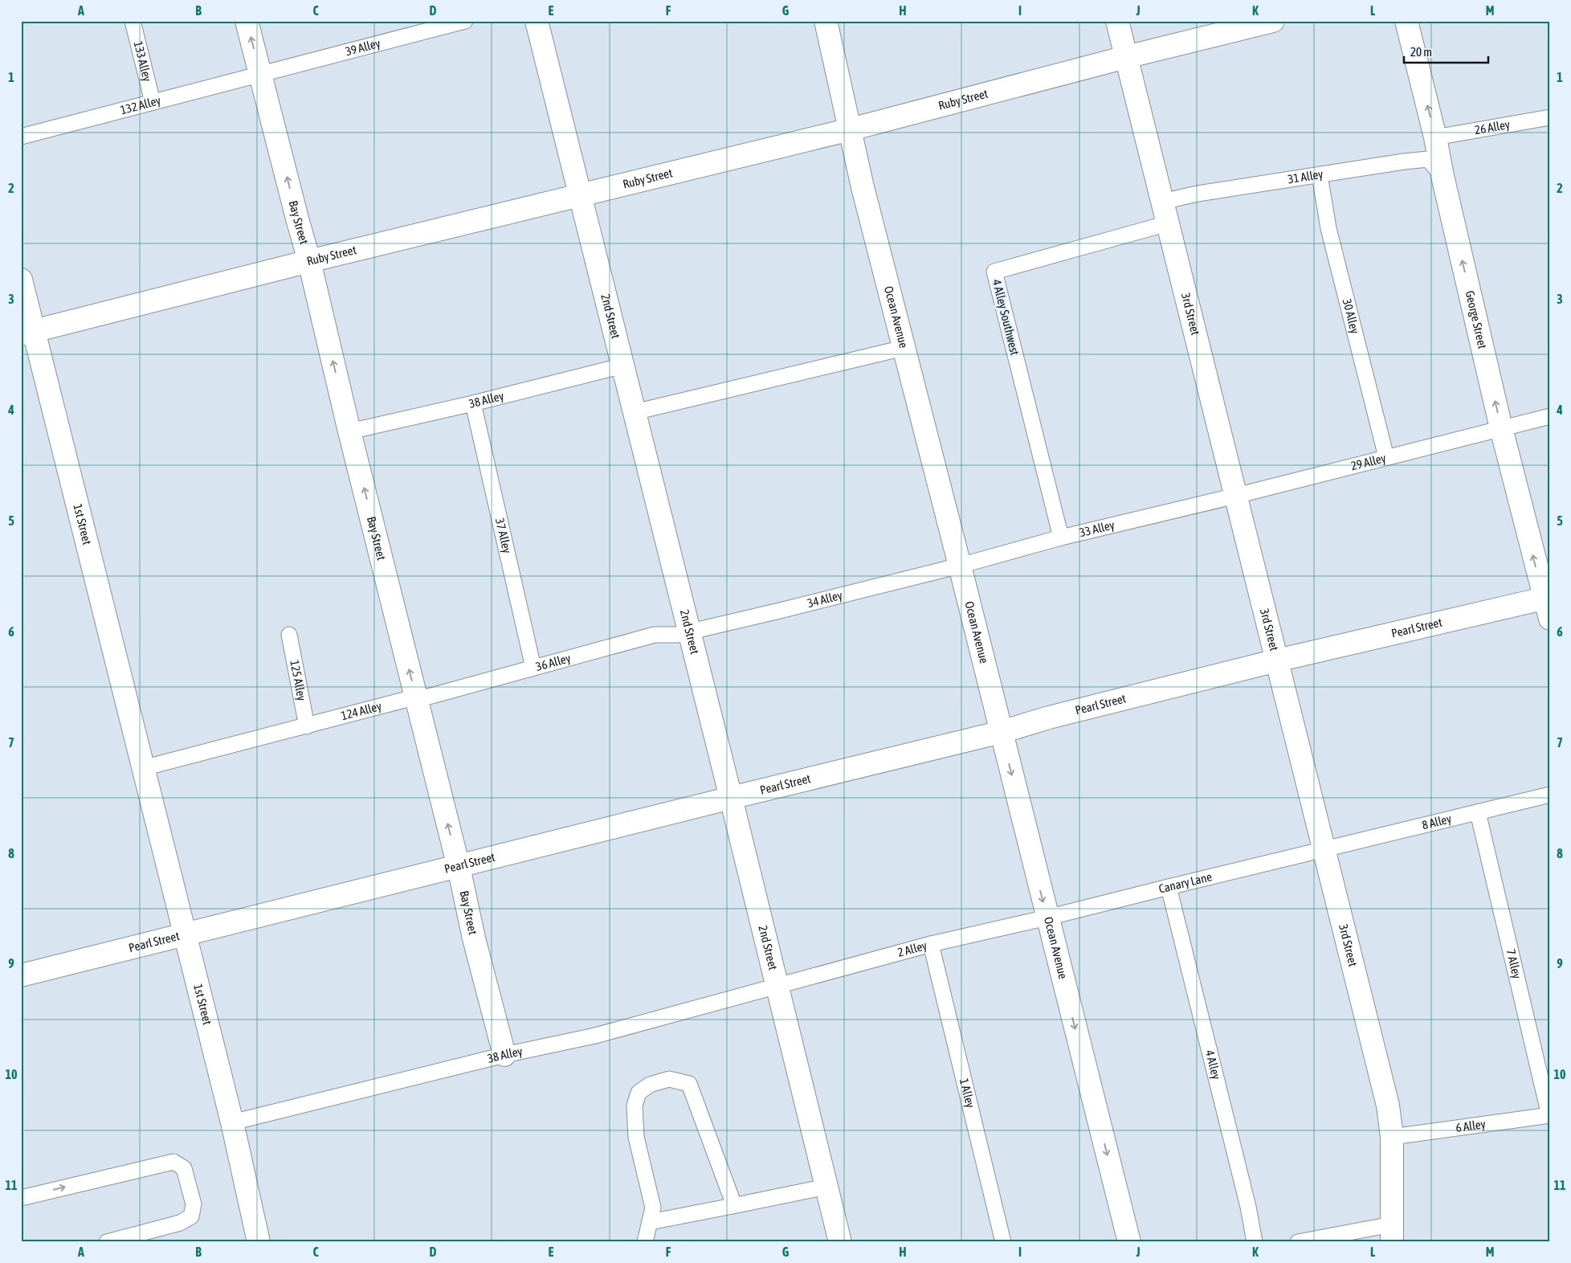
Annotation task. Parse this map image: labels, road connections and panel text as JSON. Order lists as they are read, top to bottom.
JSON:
{
  "streets": {
    "street": [
      "Ruby Street",
      "Bay Street",
      "3rd Street",
      "2nd Street",
      "Ocean Avenue",
      "George Street",
      "1st Street",
      "Pearl Street"
    ],
    "lane": [
      "39 Alley",
      "133 Alley",
      "132 Alley",
      "26 Alley",
      "31 Alley",
      "30 Alley",
      "4 Alley Southwest",
      "38 Alley",
      "29 Alley",
      "33 Alley",
      "37 Alley",
      "34 Alley",
      "36 Alley",
      "125 Alley",
      "124 Alley",
      "8 Alley",
      "Canary Lane",
      "2 Alley",
      "7 Alley",
      "4 Alley",
      "1 Alley",
      "6 Alley"
    ]
  },
  "crossings": [
    ["39 Alley", "132 Alley"],
    ["39 Alley", "Bay Street"],
    ["133 Alley", "132 Alley"],
    ["Ruby Street", "Bay Street"],
    ["Ruby Street", "3rd Street"],
    ["Ruby Street", "2nd Street"],
    ["Ruby Street", "Ocean Avenue"],
    ["Ruby Street", "1st Street"],
    ["132 Alley", "Bay Street"],
    ["26 Alley", "George Street"],
    ["31 Alley", "3rd Street"],
    ["31 Alley", "30 Alley"],
    ["31 Alley", "George Street"],
    ["Bay Street", "38 Alley"],
    ["Bay Street", "Pearl Street"],
    ["Bay Street", "36 Alley"],
    ["Bay Street", "124 Alley"],
    ["3rd Street", "4 Alley Southwest"],
    ["3rd Street", "29 Alley"],
    ["3rd Street", "33 Alley"],
    ["3rd Street", "Pearl Street"],
    ["3rd Street", "8 Alley"],
    ["3rd Street", "Canary Lane"],
    ["3rd Street", "6 Alley"],
    ["2nd Street", "38 Alley"],
    ["2nd Street", "34 Alley"],
    ["2nd Street", "Pearl Street"],
    ["2nd Street", "36 Alley"],
    ["2nd Street", "2 Alley"],
    ["Ocean Avenue", "33 Alley"],
    ["Ocean Avenue", "34 Alley"],
    ["Ocean Avenue", "Pearl Street"],
    ["Ocean Avenue", "Canary Lane"],
    ["Ocean Avenue", "2 Alley"],
    ["30 Alley", "29 Alley"],
    ["4 Alley Southwest", "33 Alley"],
    ["George Street", "29 Alley"],
    ["George Street", "Pearl Street"],
    ["38 Alley", "1st Street"],
    ["38 Alley", "37 Alley"],
    ["38 Alley", "2 Alley"],
    ["29 Alley", "33 Alley"],
    ["1st Street", "Pearl Street"],
    ["33 Alley", "34 Alley"],
    ["37 Alley", "36 Alley"],
    ["34 Alley", "36 Alley"],
    ["36 Alley", "124 Alley"],
    ["125 Alley", "124 Alley"],
    ["8 Alley", "Canary Lane"],
    ["8 Alley", "7 Alley"],
    ["Canary Lane", "2 Alley"],
    ["Canary Lane", "4 Alley"],
    ["2 Alley", "1 Alley"],
    ["7 Alley", "6 Alley"]
  ],
  "one_way": ["Bay Street", "Ocean Avenue", "George Street"],
  "scale_bar": "20 m",
  "grid": {
    "columns": [
      "A",
      "B",
      "C",
      "D",
      "E",
      "F",
      "G",
      "H",
      "I",
      "J",
      "K",
      "L",
      "M"
    ],
    "rows": [
      "1",
      "2",
      "3",
      "4",
      "5",
      "6",
      "7",
      "8",
      "9",
      "10",
      "11"
    ]
  }
}
